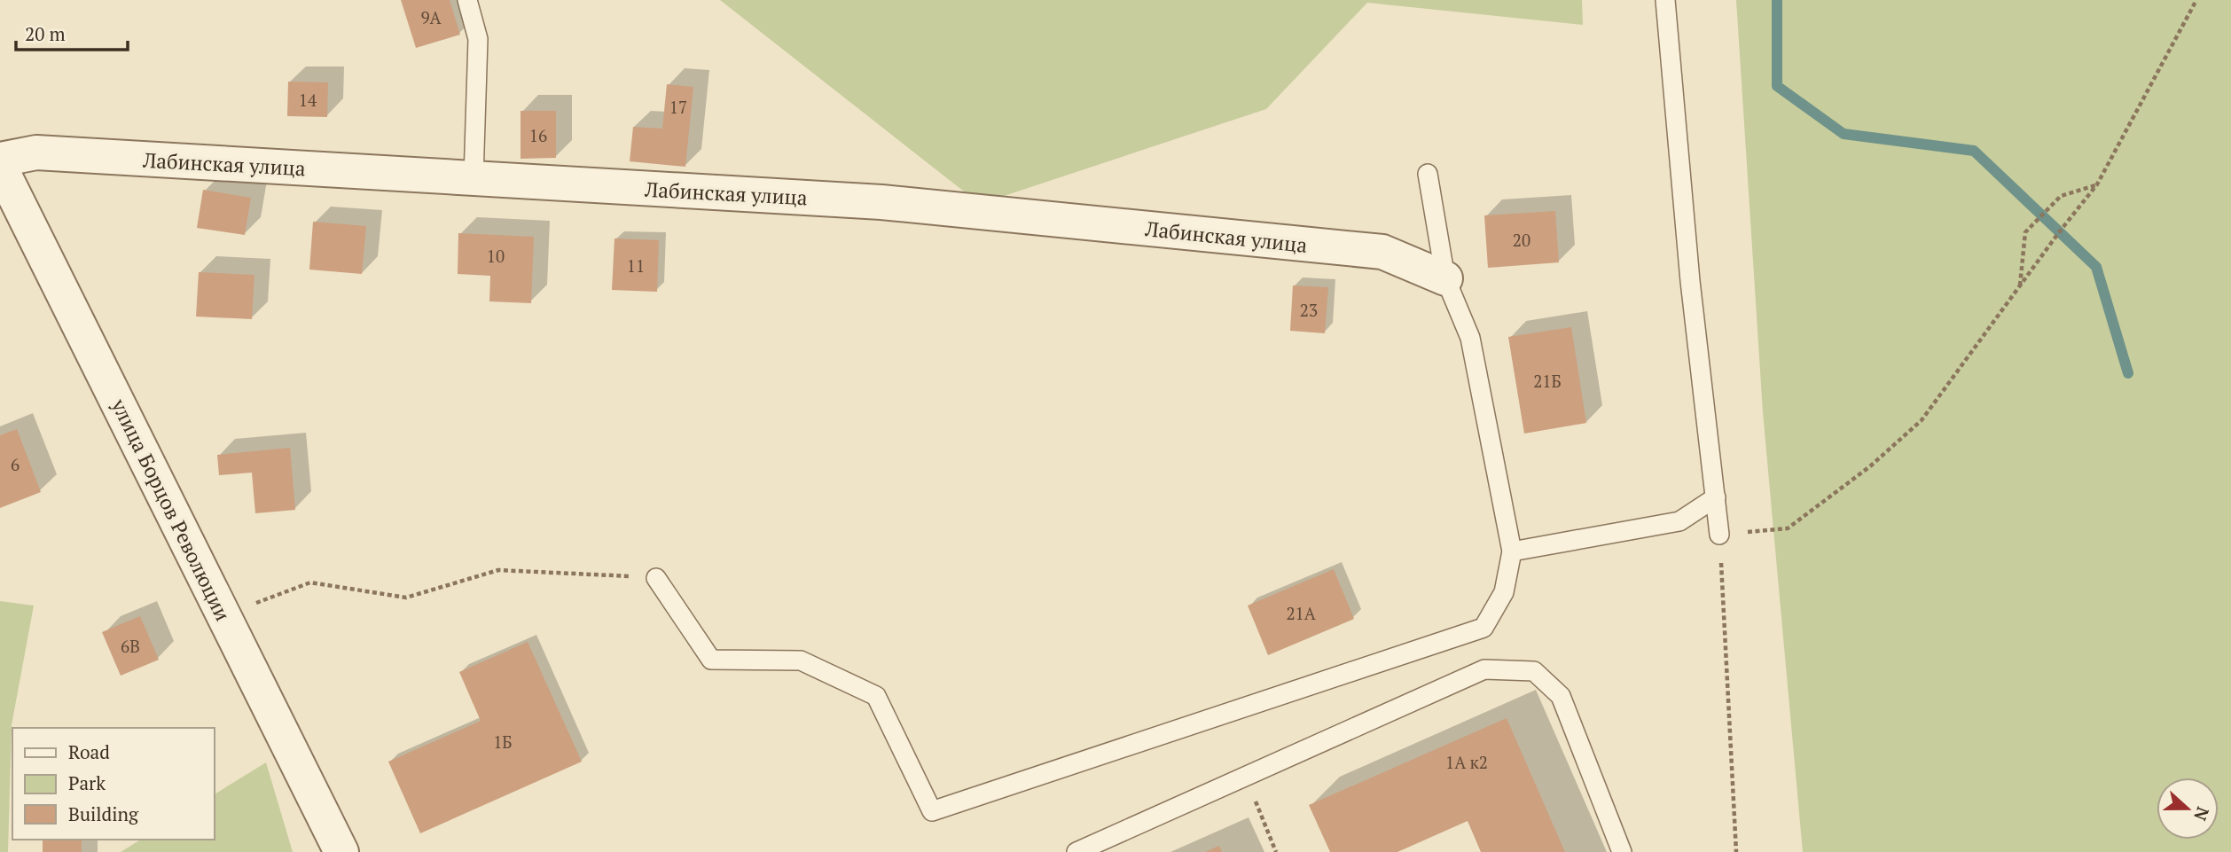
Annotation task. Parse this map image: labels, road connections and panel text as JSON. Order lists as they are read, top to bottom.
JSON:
{
  "streets": {
    "street": ["Лабинская улица", "улица Борцов Революции"]
  },
  "house_numbers": [
    "9А",
    "14",
    "17",
    "16",
    "20",
    "10",
    "11",
    "23",
    "21Б",
    "6",
    "21А",
    "6В",
    "1Б",
    "1А к2"
  ],
  "legend": ["Road", "Park", "Building"],
  "scale_bar": "20 m",
  "north": "right"
}
